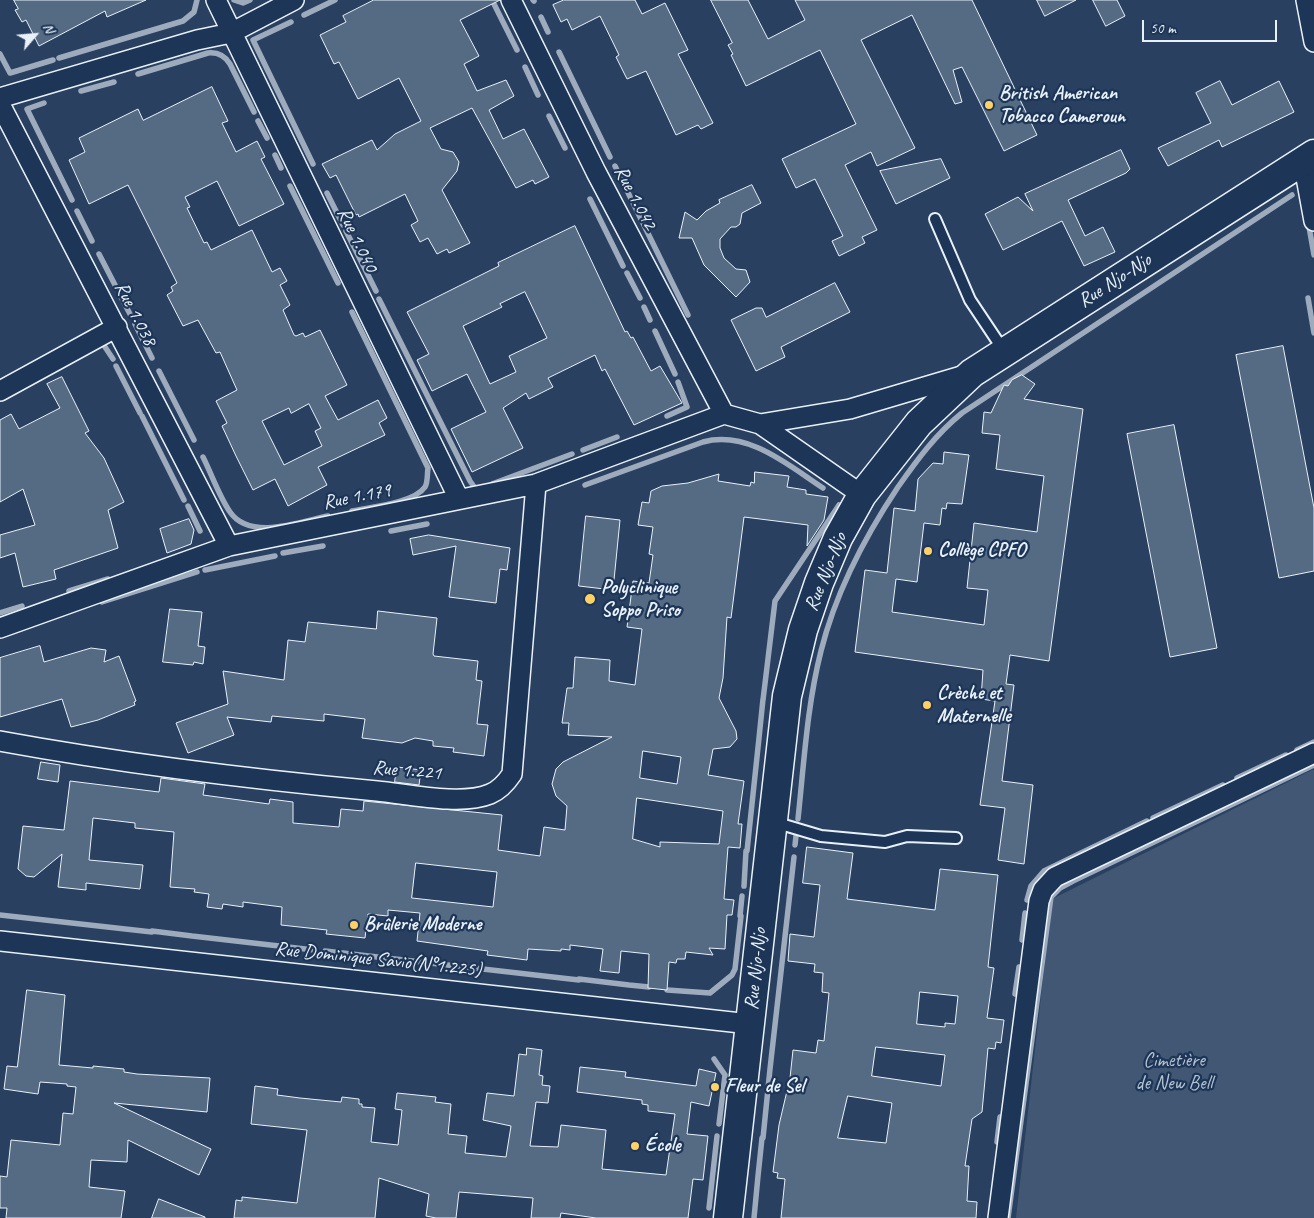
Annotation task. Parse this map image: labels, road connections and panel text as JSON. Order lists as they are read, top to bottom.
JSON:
{
  "streets": {
    "main road": ["Rue Njo-Njo"],
    "street": [
      "Rue 1.042",
      "Rue 1.040",
      "Rue 1.038",
      "Rue 1.179",
      "Rue 1.221",
      "Rue Dominique Savio(N°1.225)"
    ]
  },
  "crossings": [
    ["Rue 1.042", "Rue 1.179"],
    ["Rue 1.040", "Rue 1.179"],
    ["Rue Njo-Njo", "Rue Dominique Savio(N°1.225)"],
    ["Rue 1.038", "Rue 1.179"],
    ["Rue 1.179", "Rue 1.221"]
  ],
  "parks": ["Cimetière de New Bell"],
  "places": [
    "British American Tobacco Cameroun",
    "Collège CPFO",
    "Polyclinique Soppo Priso",
    "Crèche et Maternelle",
    "Brûlerie Moderne",
    "Fleur de Sel",
    "École"
  ],
  "scale_bar": "50 m",
  "north": "top right"
}
